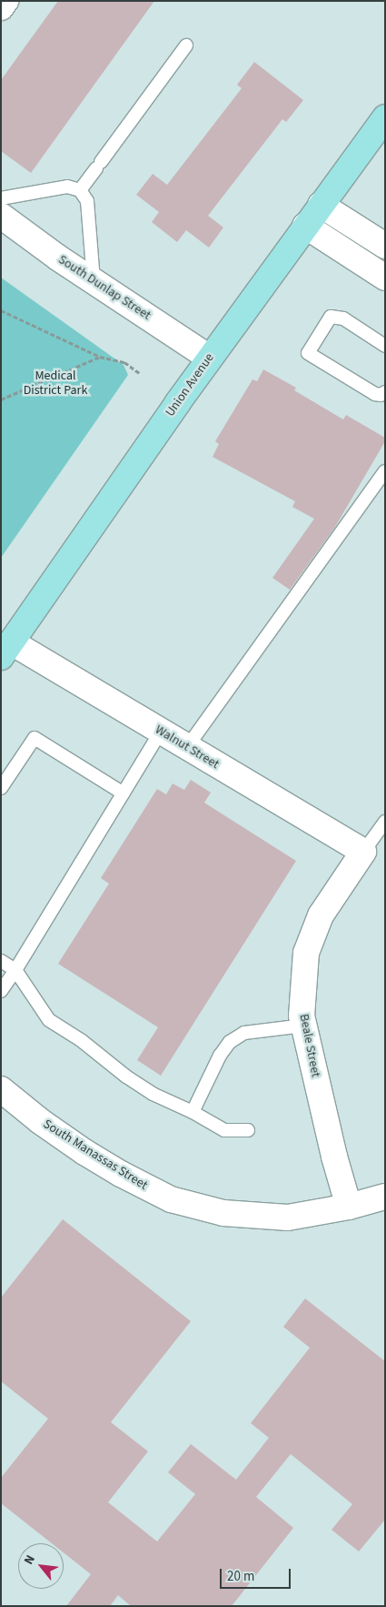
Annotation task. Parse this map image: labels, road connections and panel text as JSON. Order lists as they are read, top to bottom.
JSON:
{
  "streets": {
    "main road": ["Union Avenue"],
    "street": [
      "South Dunlap Street",
      "Walnut Street",
      "Beale Street",
      "South Manassas Street"
    ]
  },
  "crossings": [
    ["South Dunlap Street", "Union Avenue"],
    ["Union Avenue", "Walnut Street"],
    ["Walnut Street", "Beale Street"],
    ["Beale Street", "South Manassas Street"]
  ],
  "parks": ["Medical District Park"],
  "scale_bar": "20 m",
  "north": "top left"
}
